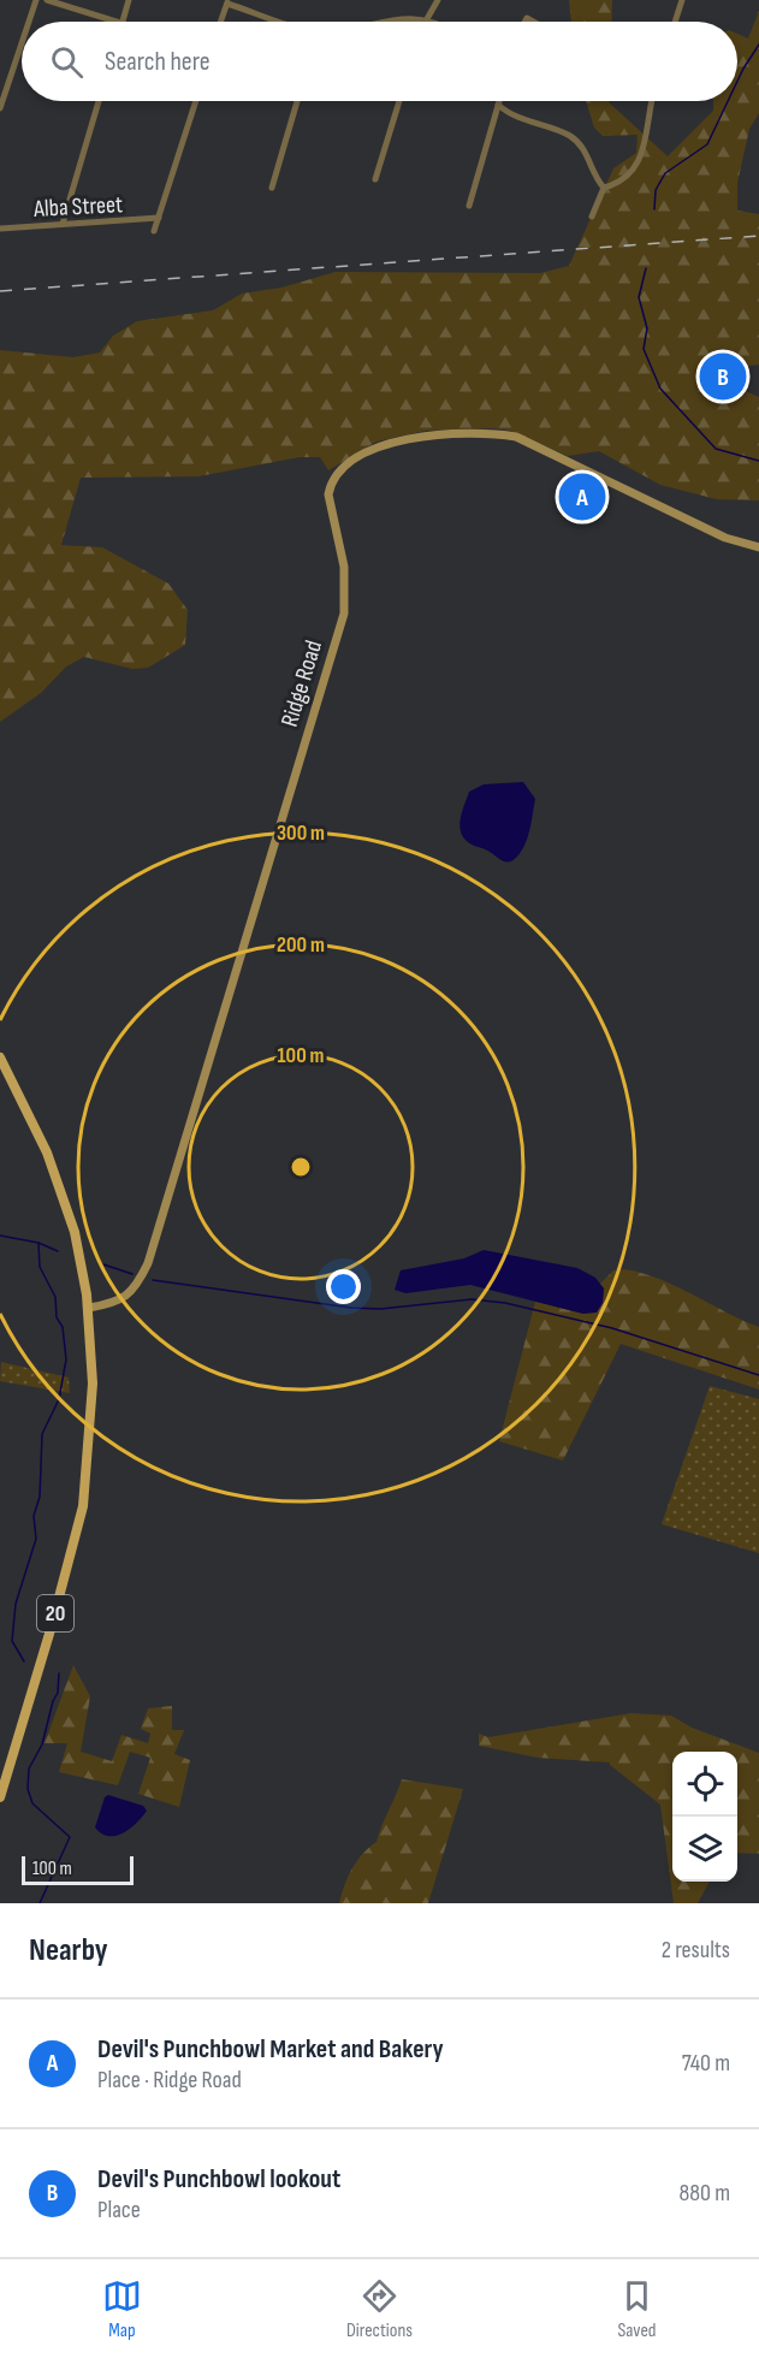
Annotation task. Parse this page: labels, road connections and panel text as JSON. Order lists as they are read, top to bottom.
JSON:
{
  "streets": {
    "main road": ["Ridge Road", "20"],
    "street": ["Alba Street"]
  },
  "crossings": [
    ["Ridge Road", "20"]
  ],
  "scale_bar": "100 m",
  "page": {
    "search": "Search here",
    "pins": ["B", "A"],
    "scale": "100 m",
    "heading": ["Nearby", "2 results"],
    "list": [
      {
        "mark": "A",
        "name": "Devil's Punchbowl Market and Bakery",
        "note": "Place · Ridge Road",
        "value": "740 m"
      },
      {
        "mark": "B",
        "name": "Devil's Punchbowl lookout",
        "note": "Place",
        "value": "880 m"
      }
    ],
    "nav": ["Map", "Directions", "Saved"]
  },
  "rings": ["300 m", "200 m", "100 m"]
}
